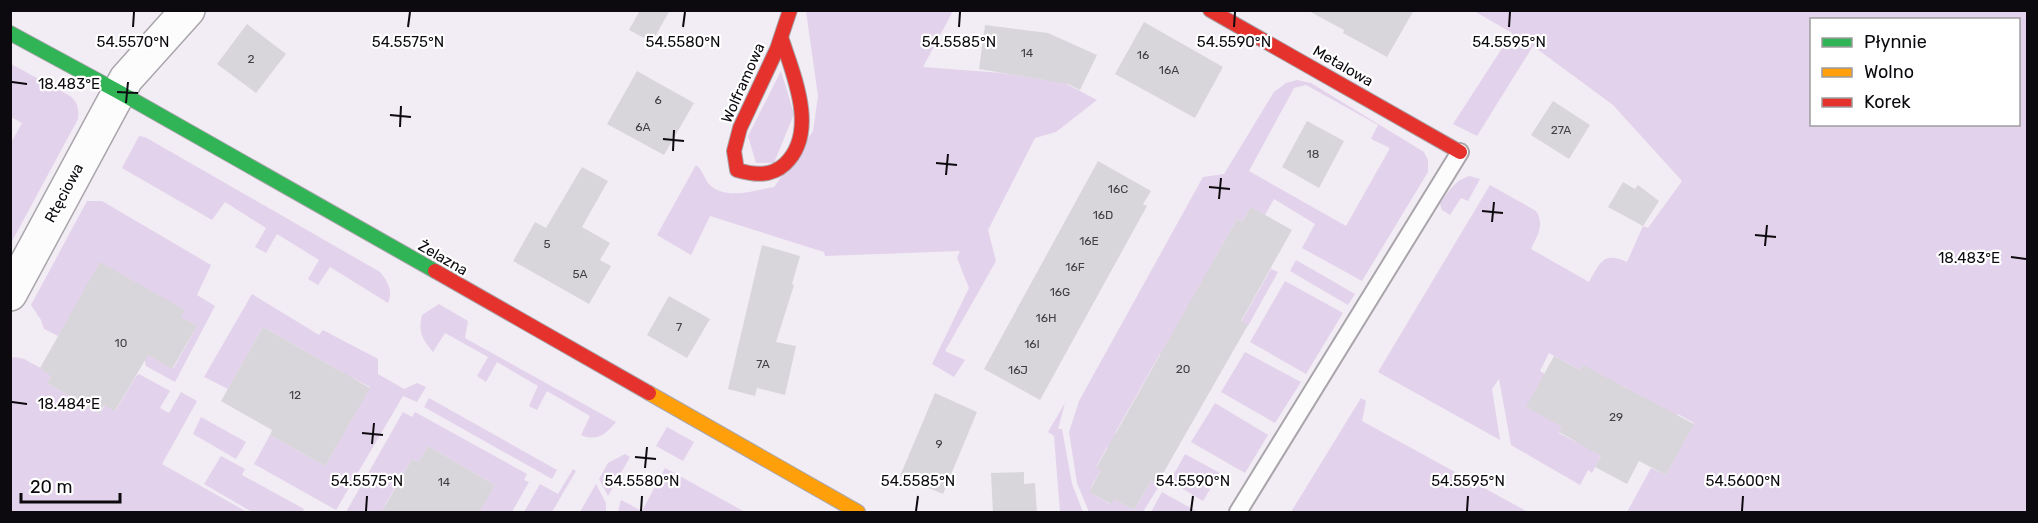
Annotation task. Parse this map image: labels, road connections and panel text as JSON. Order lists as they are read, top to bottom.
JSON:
{
  "streets": {
    "street": [
      "Metalowa",
      "Wolframowa",
      "Rtęciowa",
      "Żelazna"
    ]
  },
  "crossings": [
    ["Rtęciowa", "Żelazna"]
  ],
  "house_numbers": [
    "14",
    "16",
    "2",
    "16A",
    "6",
    "6A",
    "27A",
    "18",
    "16C",
    "16D",
    "16E",
    "5",
    "16F",
    "5A",
    "16G",
    "16H",
    "7",
    "10",
    "16I",
    "7A",
    "20",
    "16J",
    "12",
    "29",
    "9",
    "14"
  ],
  "legend": ["Płynnie", "Wolno", "Korek"],
  "scale_bar": "20 m",
  "coordinates": [
    "54.5570°N",
    "54.5575°N",
    "54.5580°N",
    "54.5585°N",
    "54.5590°N",
    "54.5595°N",
    "18.483°E",
    "18.484°E",
    "54.5600°N"
  ]
}
